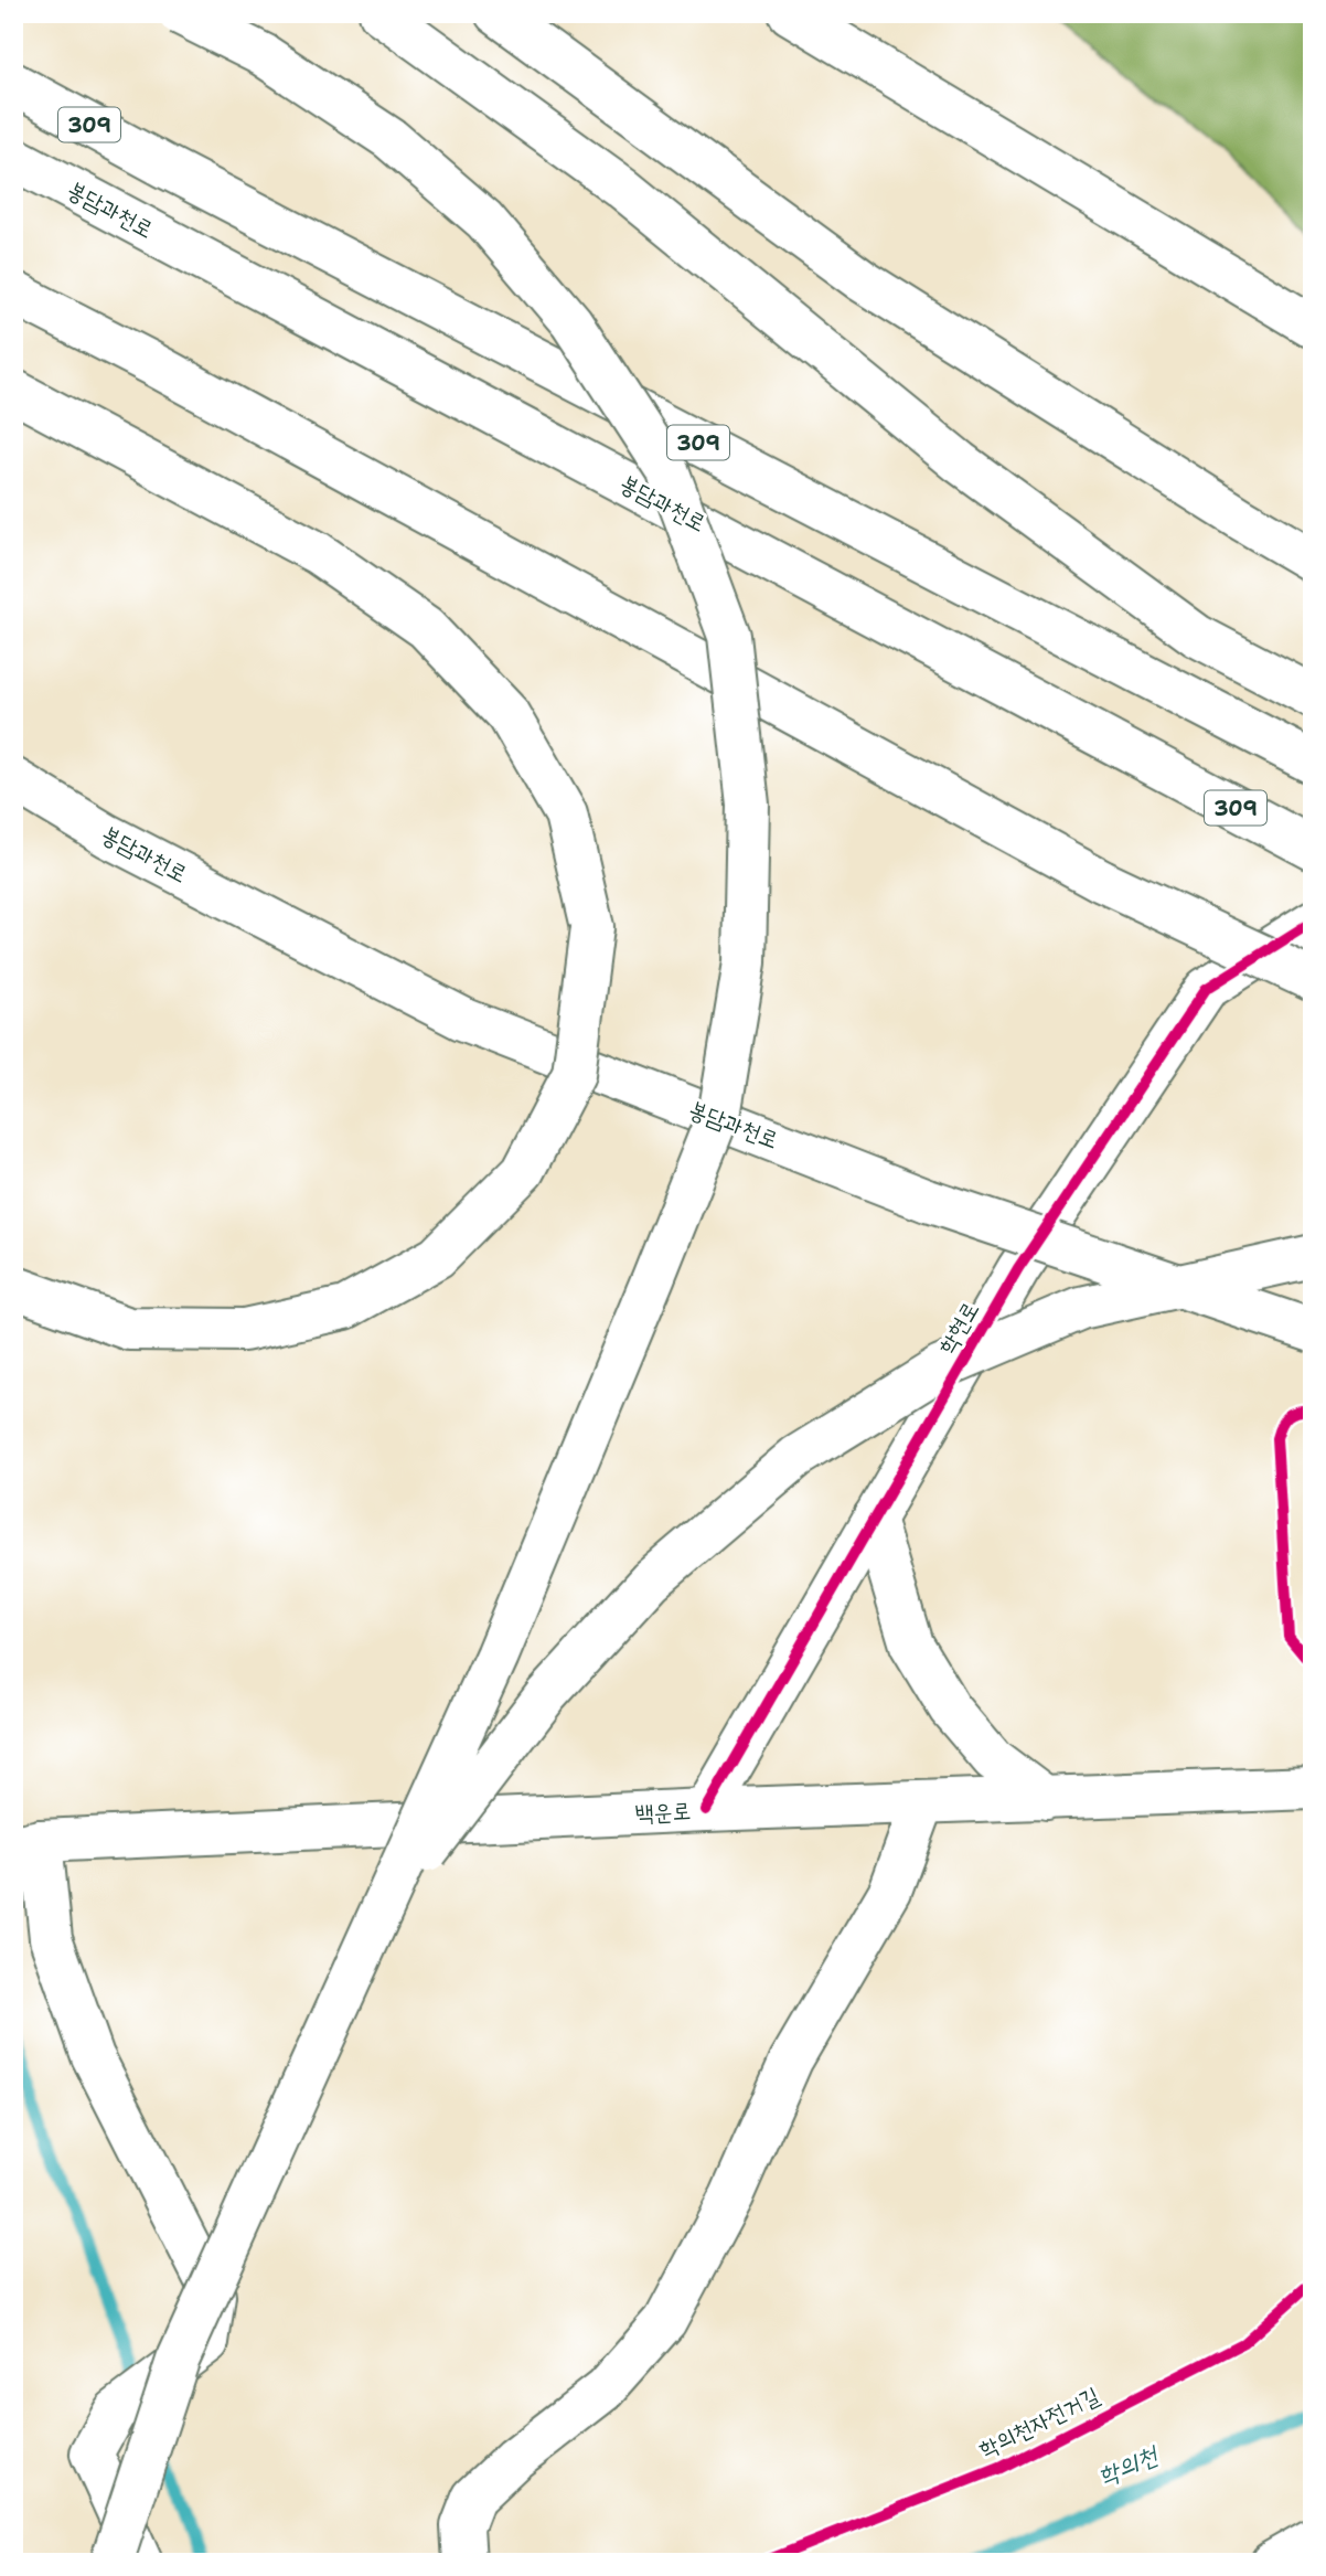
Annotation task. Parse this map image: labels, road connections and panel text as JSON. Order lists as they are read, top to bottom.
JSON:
{
  "streets": {
    "main road": [
      "309",
      "봉담과천로",
      "학현로",
      "백운로"
    ],
    "cycle path": ["학의천자전거길"]
  },
  "crossings": [
    ["학현로", "백운로"]
  ],
  "water": ["학의천"]
}
